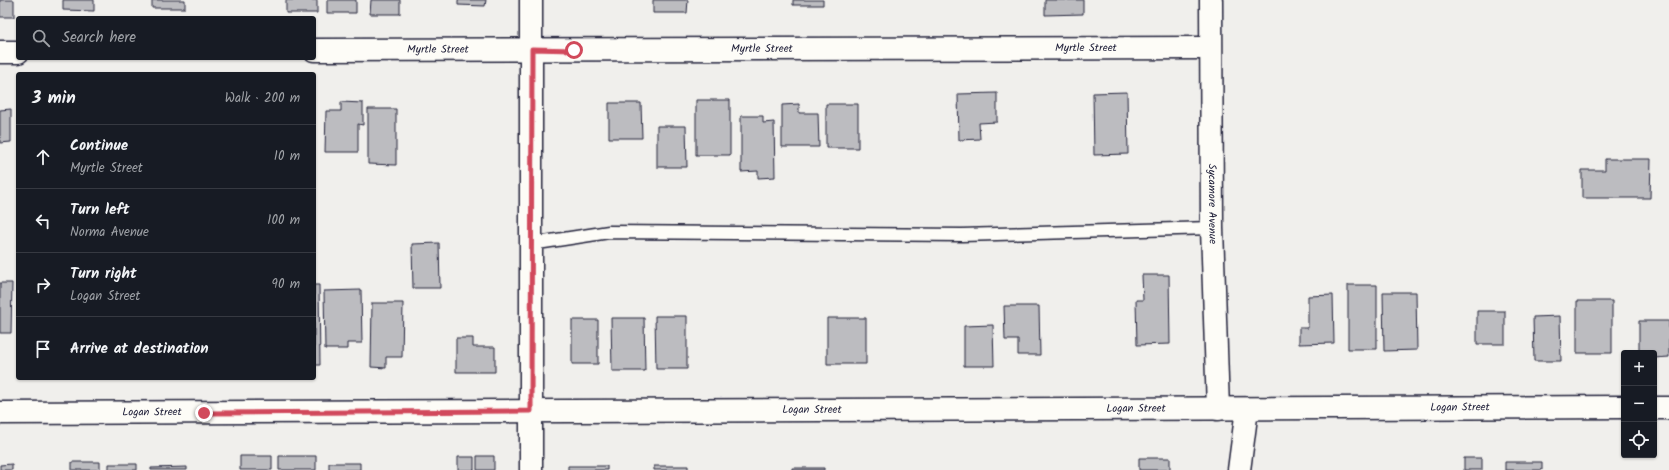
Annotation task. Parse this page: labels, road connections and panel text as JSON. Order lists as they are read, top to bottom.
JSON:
{
  "streets": {
    "street": ["Myrtle Street", "Sycamore Avenue", "Logan Street"]
  },
  "crossings": [
    ["Myrtle Street", "Sycamore Avenue"],
    ["Sycamore Avenue", "Logan Street"]
  ],
  "page": {
    "search": "Search here",
    "heading": ["3 min", "Walk · 200 m"],
    "list": [
      ["Continue", "Myrtle Street", "10 m"],
      ["Turn left", "Norma Avenue", "100 m"],
      ["Turn right", "Logan Street", "90 m"],
      "Arrive at destination"
    ],
    "map_buttons": ["+", "−"]
  }
}
